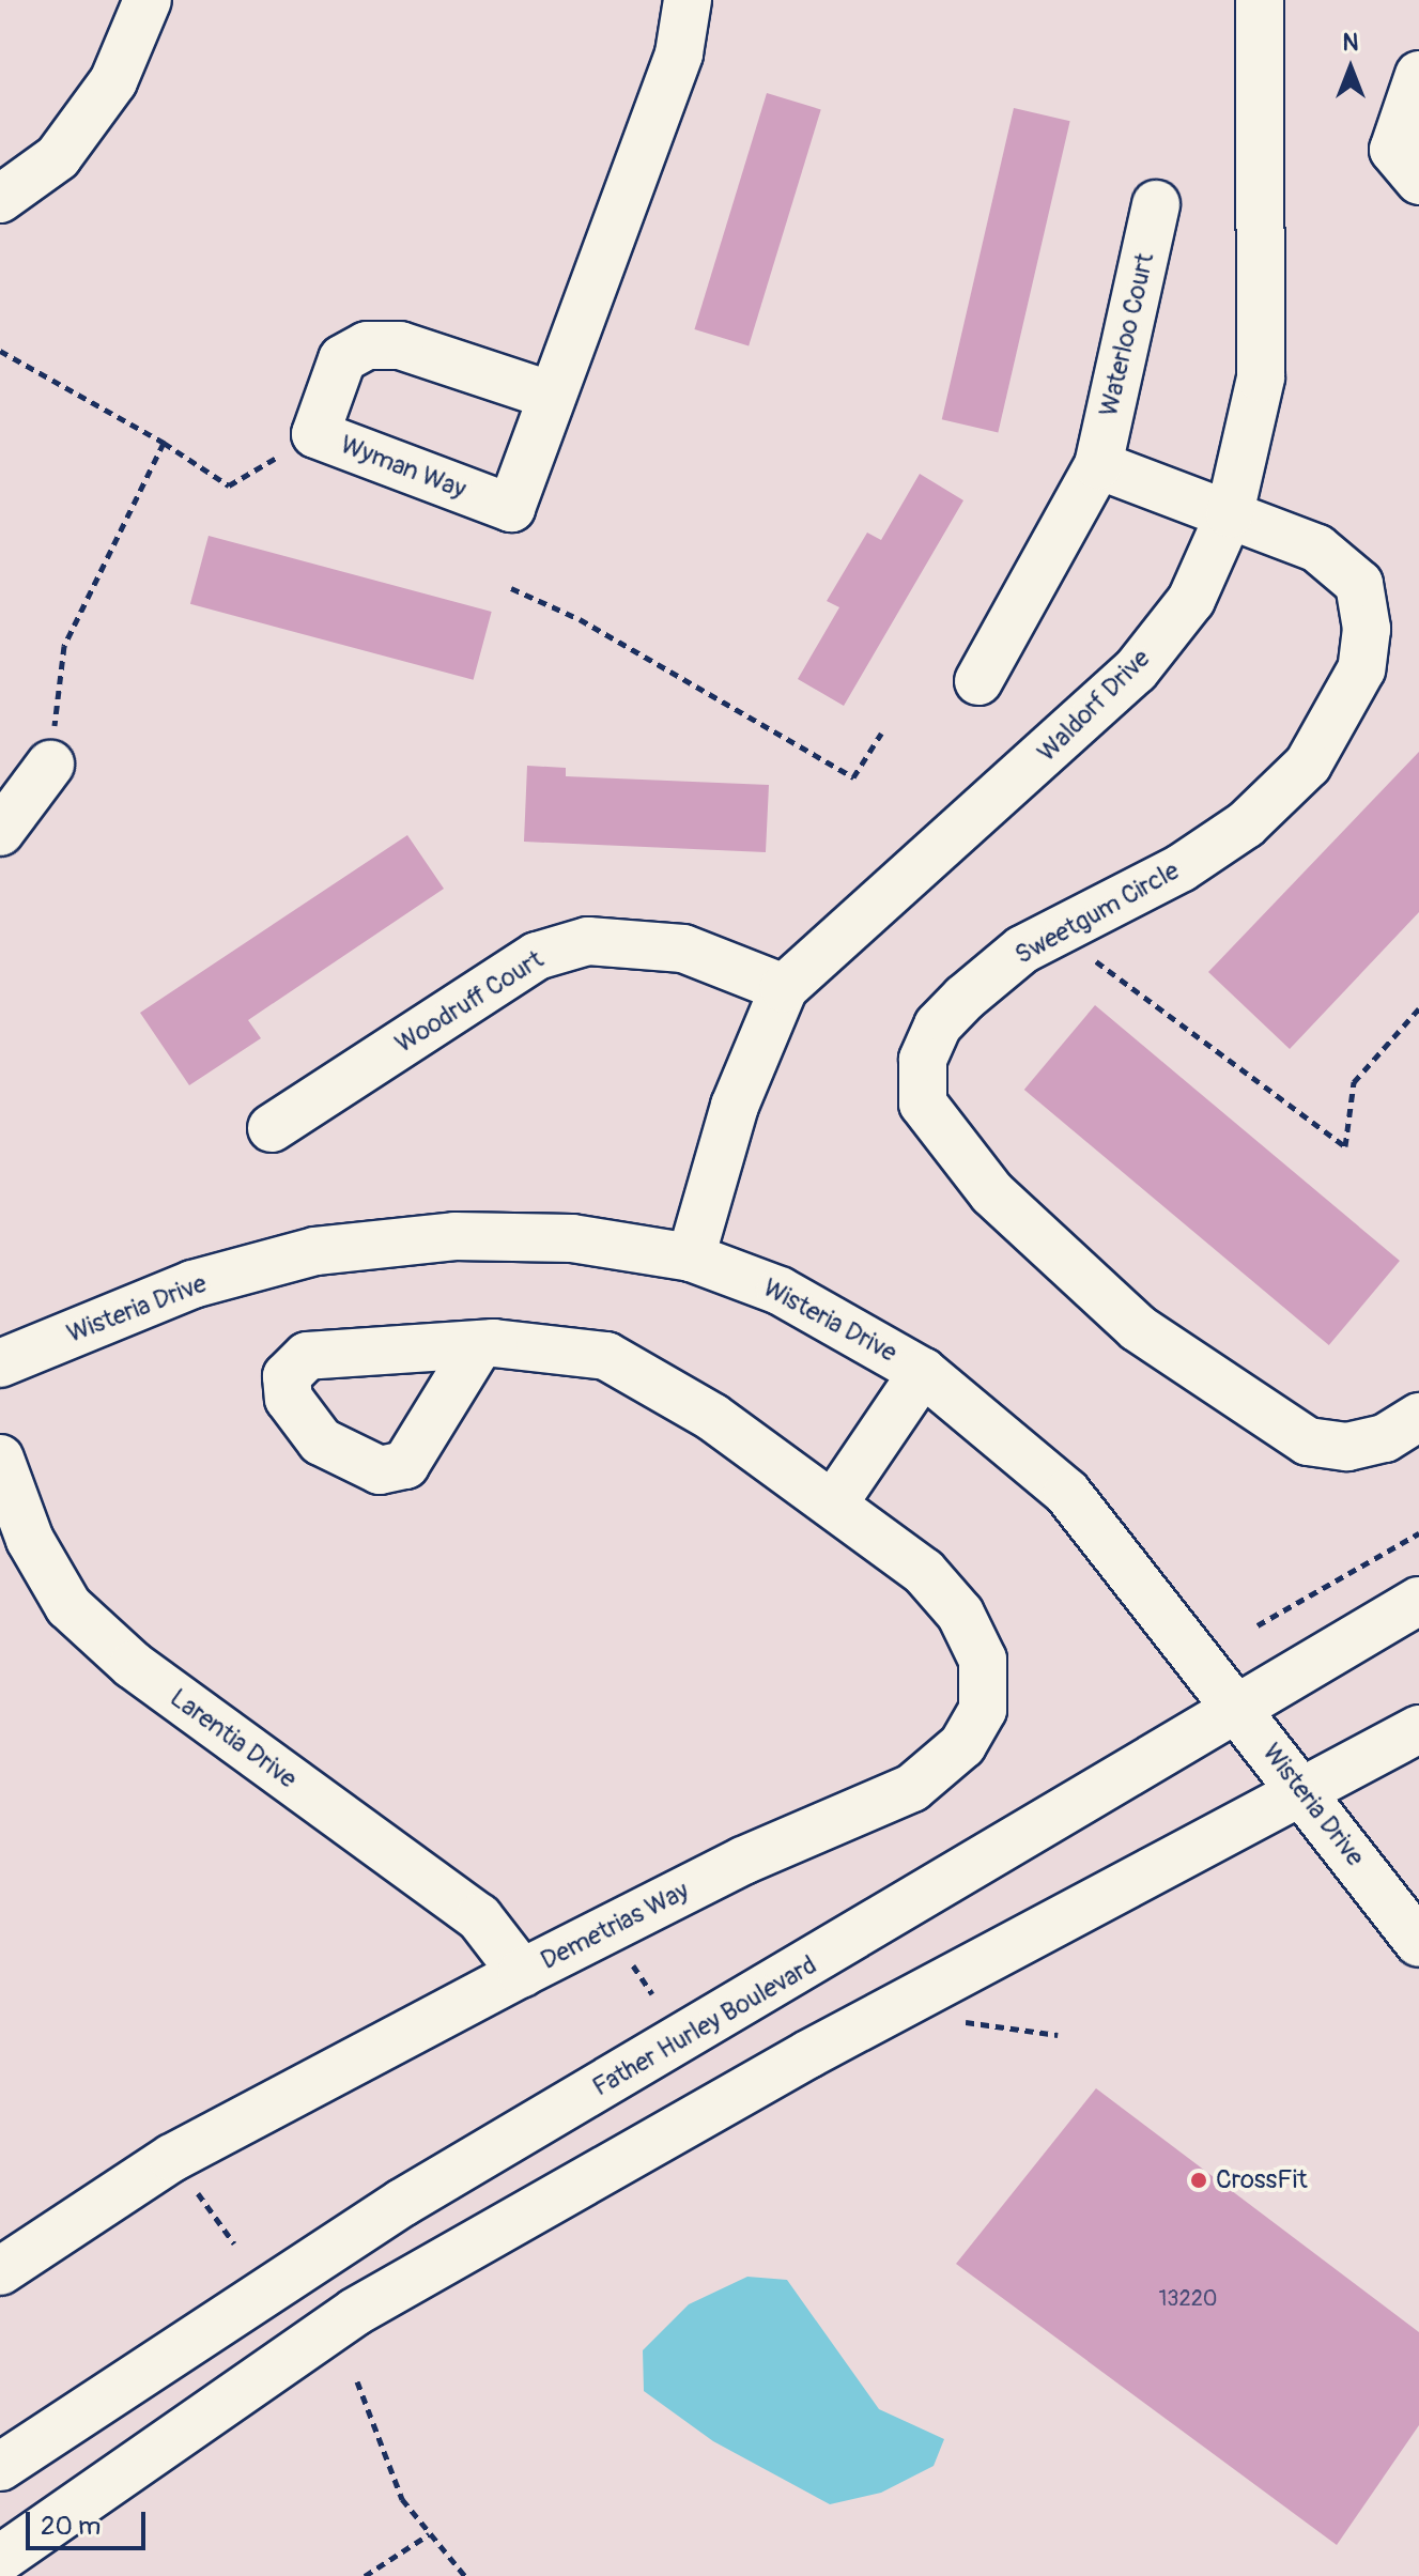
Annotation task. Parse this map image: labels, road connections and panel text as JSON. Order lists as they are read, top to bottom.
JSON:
{
  "streets": {
    "street": [
      "Waterloo Court",
      "Wyman Way",
      "Waldorf Drive",
      "Sweetgum Circle",
      "Woodruff Court",
      "Wisteria Drive",
      "Larentia Drive",
      "Demetrias Way",
      "Father Hurley Boulevard"
    ]
  },
  "crossings": [
    ["Waldorf Drive", "Sweetgum Circle"],
    ["Waldorf Drive", "Woodruff Court"],
    ["Waldorf Drive", "Wisteria Drive"],
    ["Wisteria Drive", "Father Hurley Boulevard"],
    ["Larentia Drive", "Demetrias Way"]
  ],
  "places": ["CrossFit"],
  "house_numbers": ["13220"],
  "scale_bar": "20 m",
  "north": "top"
}
